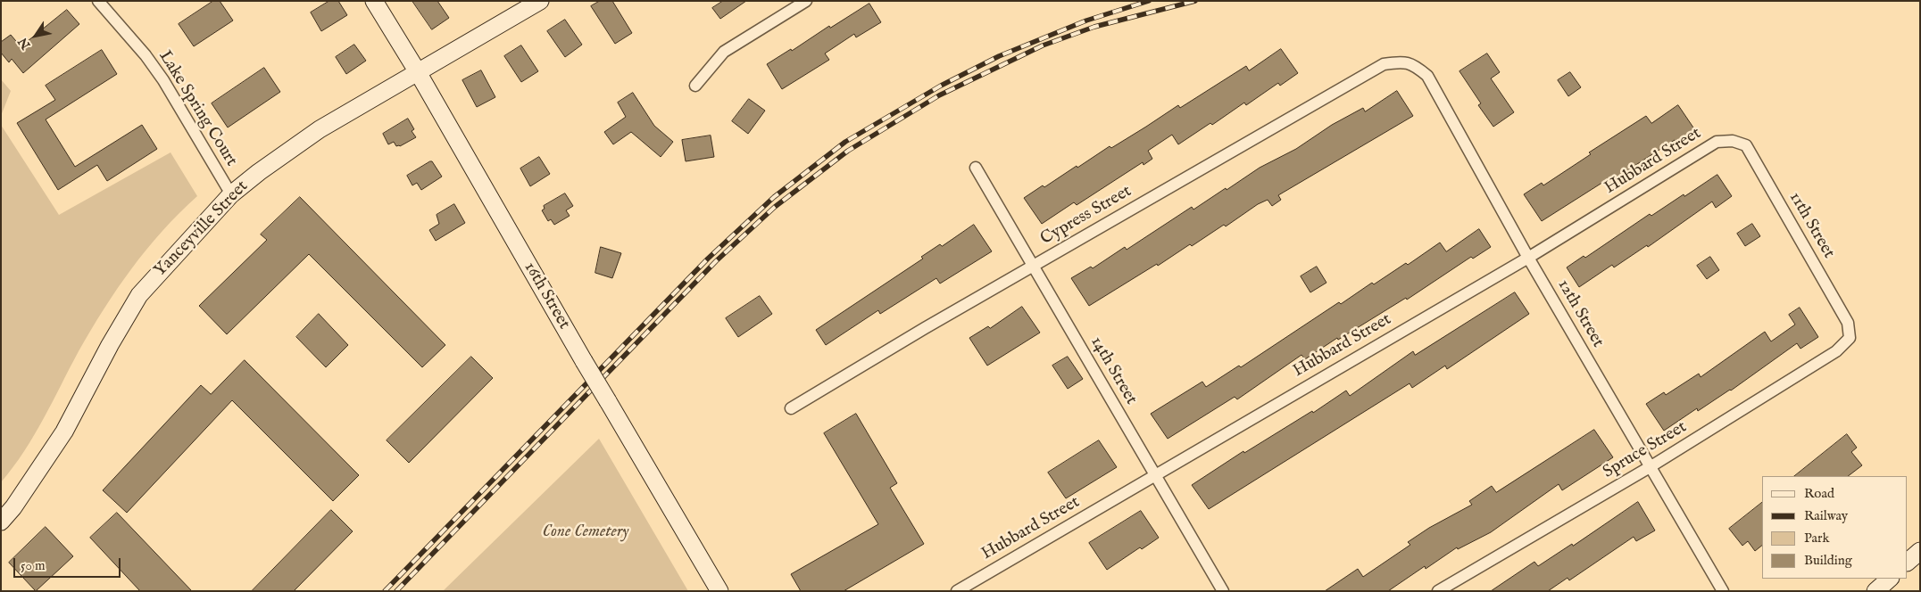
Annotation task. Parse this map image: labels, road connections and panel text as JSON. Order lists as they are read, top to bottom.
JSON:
{
  "streets": {
    "main road": ["Yanceyville Street", "16th Street"],
    "street": [
      "Lake Spring Court",
      "Hubbard Street",
      "Cypress Street",
      "11th Street",
      "12th Street",
      "14th Street",
      "Spruce Street"
    ]
  },
  "crossings": [
    ["Lake Spring Court", "Yanceyville Street"],
    ["Hubbard Street", "11th Street"],
    ["Hubbard Street", "12th Street"],
    ["Hubbard Street", "14th Street"],
    ["Cypress Street", "12th Street"],
    ["Cypress Street", "14th Street"],
    ["11th Street", "Spruce Street"],
    ["Yanceyville Street", "16th Street"],
    ["12th Street", "Spruce Street"]
  ],
  "parks": ["Cone Cemetery"],
  "legend": [
    "Road",
    "Railway",
    "Park",
    "Building"
  ],
  "scale_bar": "50 m",
  "north": "bottom left"
}
